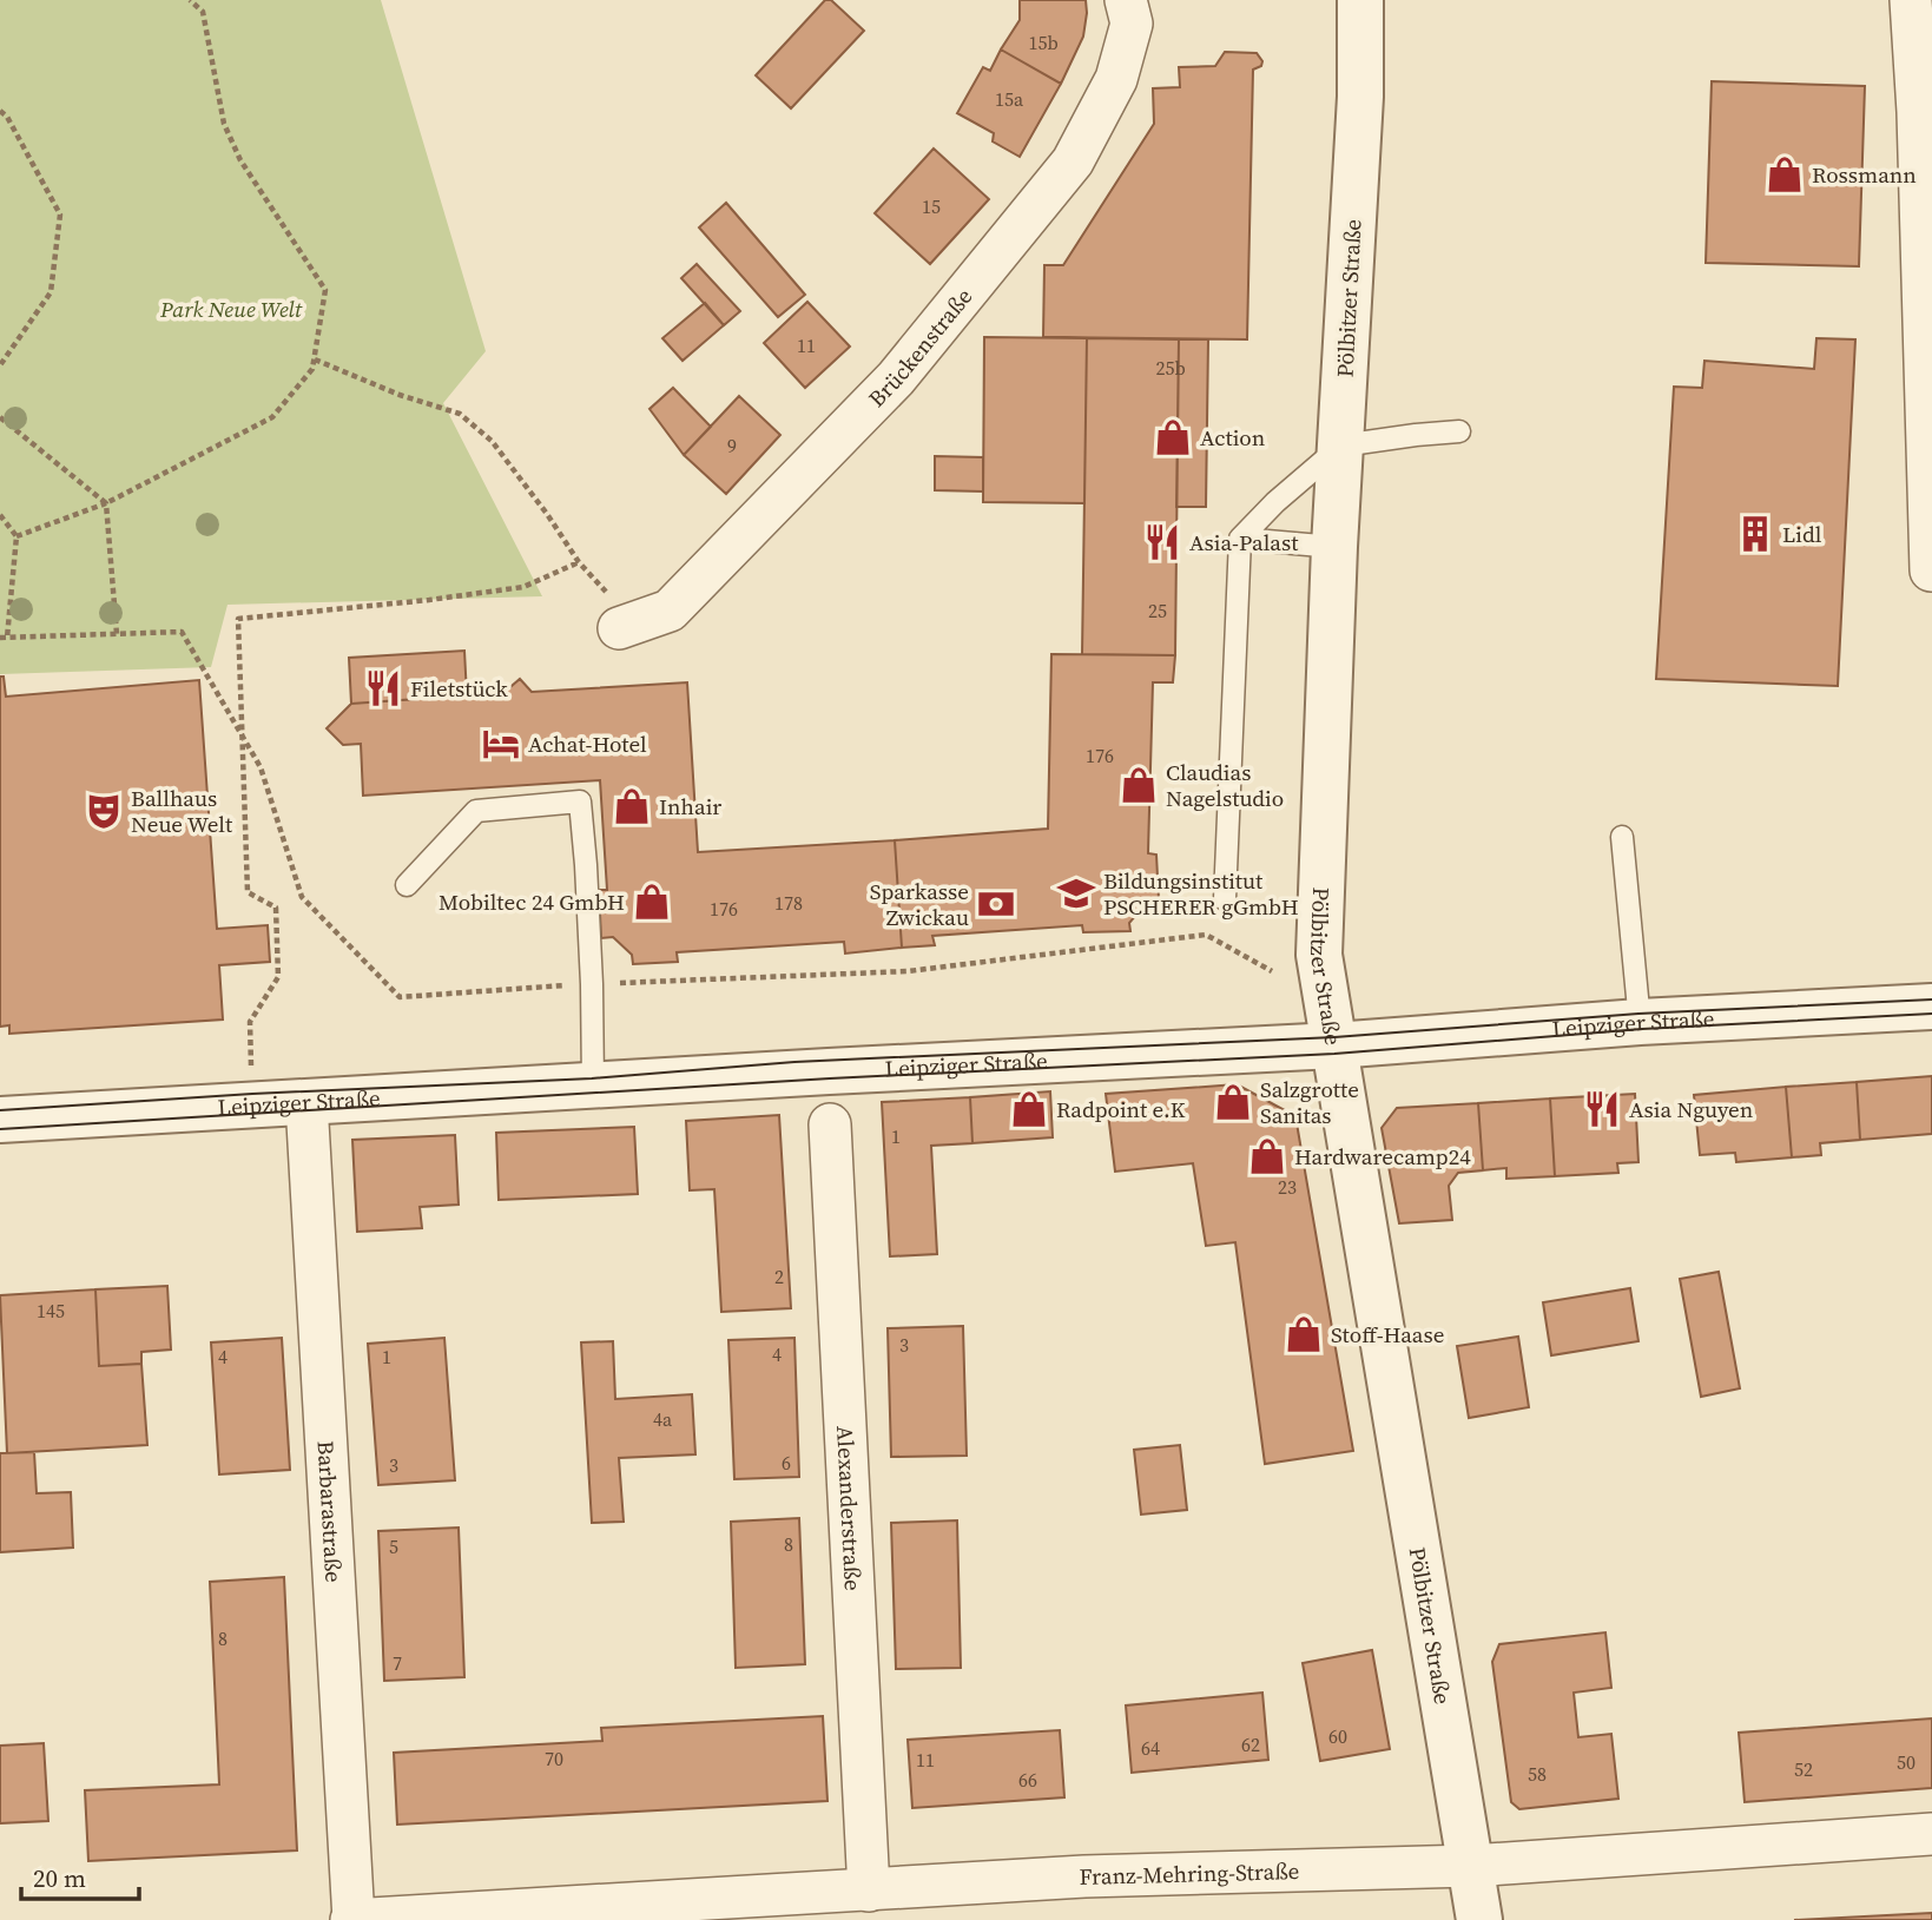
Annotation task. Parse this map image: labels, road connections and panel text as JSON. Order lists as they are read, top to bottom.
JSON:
{
  "streets": {
    "street": [
      "Pölbitzer Straße",
      "Brückenstraße",
      "Leipziger Straße",
      "Alexanderstraße",
      "Barbarastraße",
      "Franz-Mehring-Straße"
    ]
  },
  "crossings": [
    ["Pölbitzer Straße", "Leipziger Straße"],
    ["Pölbitzer Straße", "Franz-Mehring-Straße"],
    ["Leipziger Straße", "Barbarastraße"],
    ["Alexanderstraße", "Franz-Mehring-Straße"],
    ["Barbarastraße", "Franz-Mehring-Straße"]
  ],
  "parks": ["Park Neue Welt"],
  "places": {
    "shop": [
      "Rossmann",
      "Action",
      "Claudias Nagelstudio",
      "Inhair",
      "Mobiltec 24 GmbH",
      "Salzgrotte Sanitas",
      "Radpoint e.K",
      "Hardwarecamp24",
      "Stoff-Haase"
    ],
    "building": ["Lidl"],
    "restaurant": ["Asia-Palast", "Filetstück", "Asia Nguyen"],
    "hotel": ["Achat-Hotel"],
    "theatre": ["Ballhaus Neue Welt"],
    "school or university": ["Bildungsinstitut PSCHERER gGmbH"],
    "bank": ["Sparkasse Zwickau"]
  },
  "house_numbers": [
    "15b",
    "15a",
    "15",
    "11",
    "25b",
    "9",
    "25",
    "176",
    "178",
    "176",
    "1",
    "23",
    "2",
    "145",
    "3",
    "4",
    "4",
    "1",
    "4a",
    "6",
    "3",
    "8",
    "5",
    "8",
    "7",
    "60",
    "62",
    "64",
    "70",
    "11",
    "50",
    "52",
    "58",
    "66"
  ],
  "scale_bar": "20 m"
}
